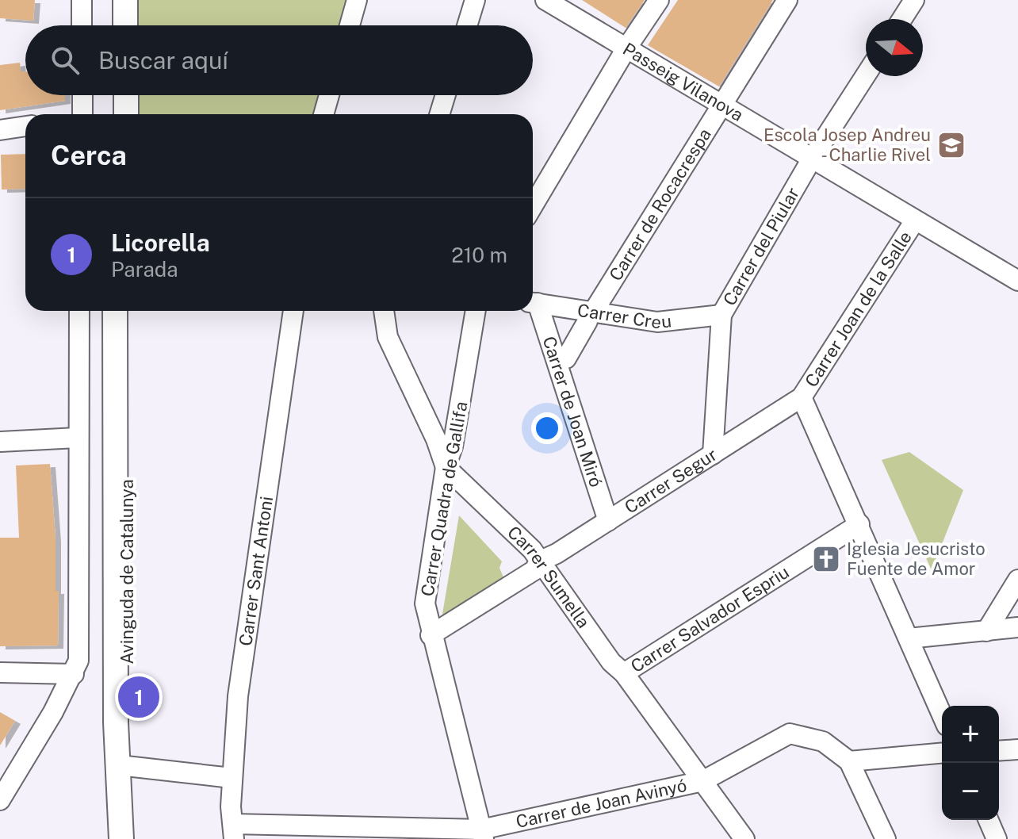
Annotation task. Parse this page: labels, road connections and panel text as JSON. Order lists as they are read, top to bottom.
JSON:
{
  "streets": {
    "main road": ["Avinguda de Catalunya"],
    "street": [
      "Passeig Vilanova",
      "Carrer de Rocacrespa",
      "Carrer del Piular",
      "Carrer Joan de la Salle",
      "Carrer Creu",
      "Carrer de Joan Miró",
      "Carrer Segur",
      "Carrer Quadra de Gallifa",
      "Carrer Sant Antoni",
      "Carrer Sumella",
      "Carrer Salvador Espriu",
      "Carrer de Joan Avinyó"
    ]
  },
  "crossings": [
    ["Passeig Vilanova", "Carrer de Rocacrespa"],
    ["Passeig Vilanova", "Carrer del Piular"],
    ["Passeig Vilanova", "Carrer Joan de la Salle"],
    ["Carrer de Rocacrespa", "Carrer Creu"],
    ["Carrer del Piular", "Carrer Creu"],
    ["Carrer del Piular", "Carrer Segur"],
    ["Carrer Joan de la Salle", "Carrer Segur"],
    ["Carrer de Joan Miró", "Carrer Segur"],
    ["Carrer Segur", "Carrer Quadra de Gallifa"],
    ["Carrer Segur", "Carrer Sumella"],
    ["Carrer Quadra de Gallifa", "Carrer Sumella"],
    ["Carrer Quadra de Gallifa", "Carrer de Joan Avinyó"],
    ["Carrer Sant Antoni", "Carrer de Joan Avinyó"],
    ["Carrer Sumella", "Carrer Salvador Espriu"],
    ["Carrer Sumella", "Carrer de Joan Avinyó"]
  ],
  "places": {
    "school or university": ["Escola Josep Andreu - Charlie Rivel"],
    "church": ["Iglesia Jesucristo Fuente de Amor"]
  },
  "north": "right",
  "page": {
    "search": "Buscar aquí",
    "heading": "Cerca",
    "list": [
      {
        "mark": "1",
        "name": "Licorella",
        "note": "Parada",
        "value": "210 m"
      }
    ],
    "pins": "1",
    "map_buttons": ["+", "−"]
  }
}
